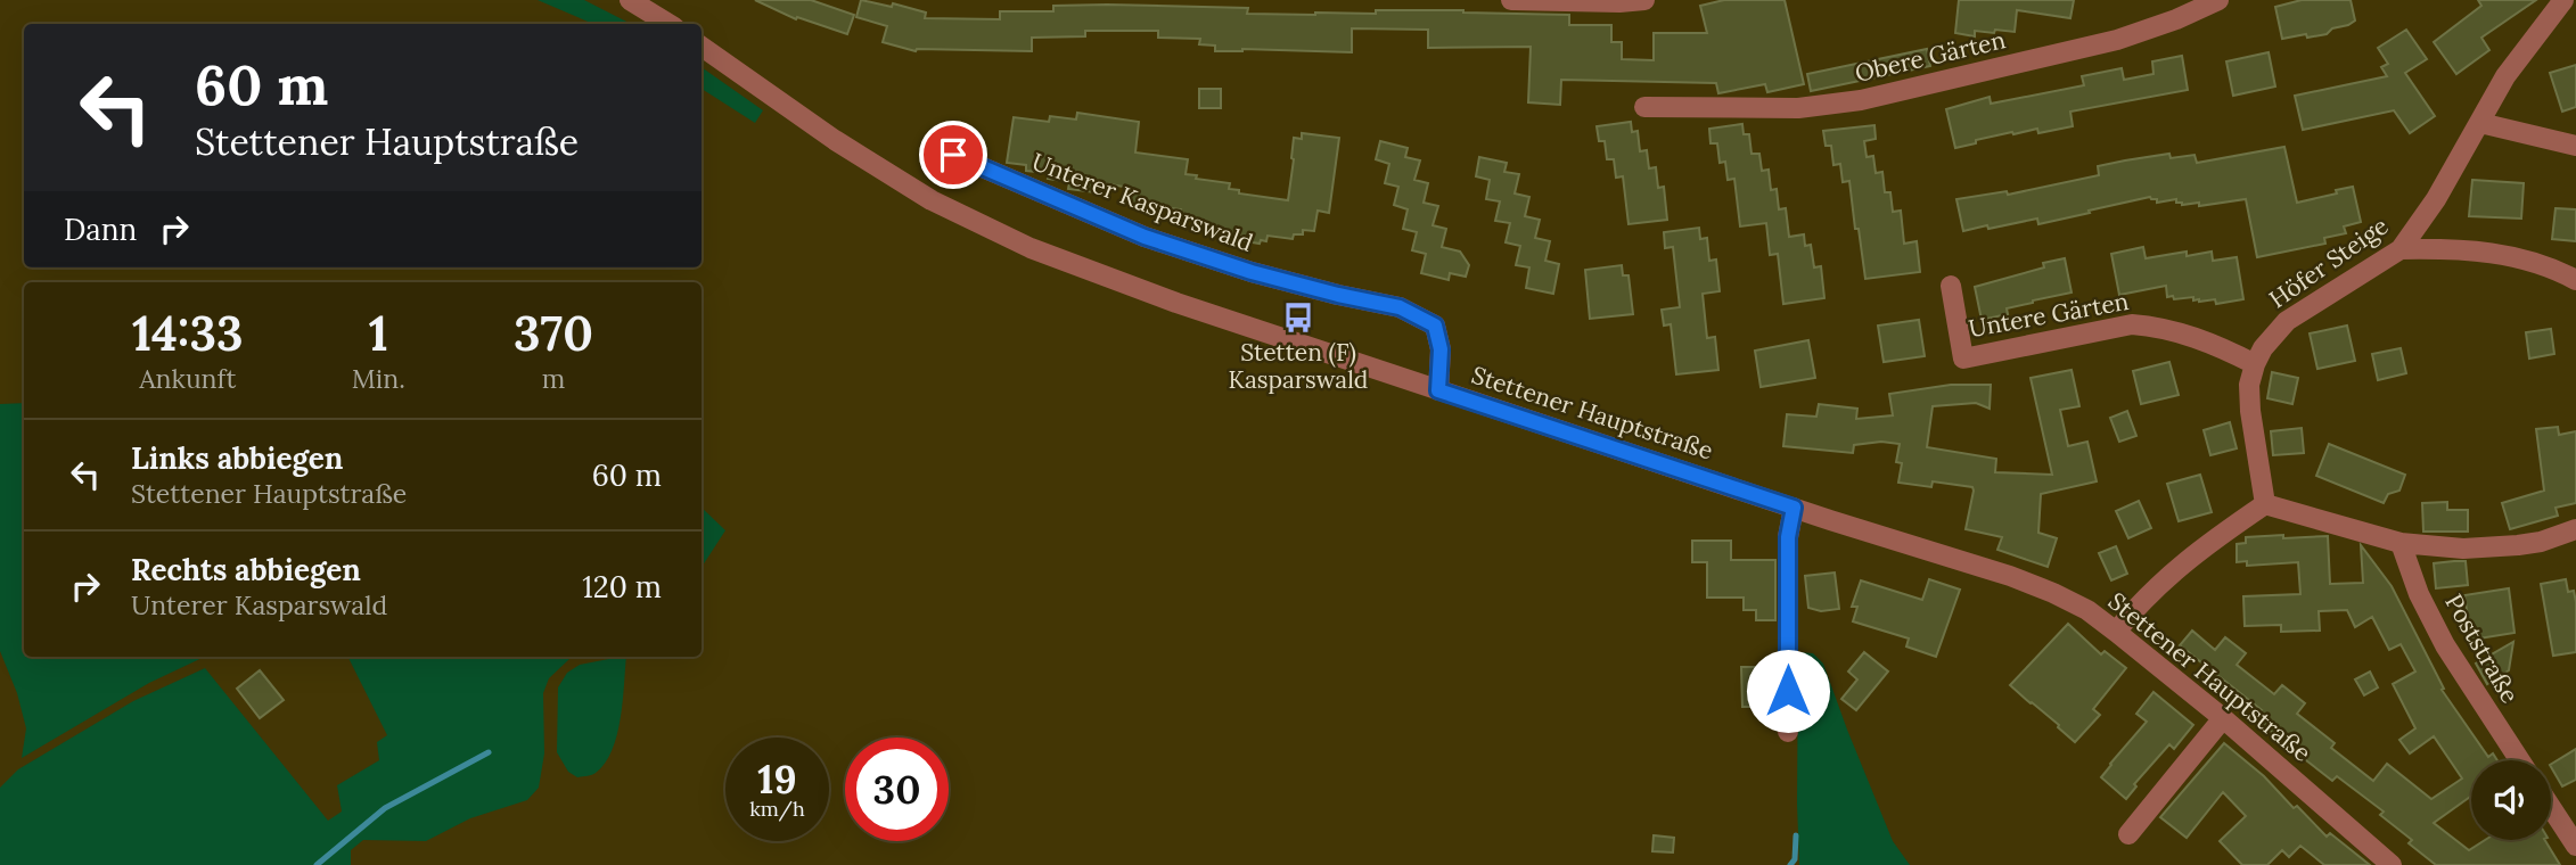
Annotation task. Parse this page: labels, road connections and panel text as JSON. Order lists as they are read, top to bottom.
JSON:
{
  "streets": {
    "street": [
      "Obere Gärten",
      "Unterer Kasparswald",
      "Höfer Steige",
      "Untere Gärten",
      "Stettener Hauptstraße",
      "Poststraße"
    ]
  },
  "crossings": [
    ["Unterer Kasparswald", "Stettener Hauptstraße"],
    ["Höfer Steige", "Untere Gärten"]
  ],
  "places": {
    "bus stop": ["Stetten (F) Kasparswald"]
  },
  "page": {
    "turn": ["60 m", "Stettener Hauptstraße"],
    "then": "Dann",
    "eta": [
      "14:33",
      "Ankunft",
      "1",
      "Min.",
      "370",
      "m"
    ],
    "list": [
      {
        "name": "Links abbiegen",
        "note": "Stettener Hauptstraße",
        "value": "60 m"
      },
      {
        "name": "Rechts abbiegen",
        "note": "Unterer Kasparswald",
        "value": "120 m"
      }
    ],
    "speed": "19 km/h",
    "limit": "30"
  }
}
